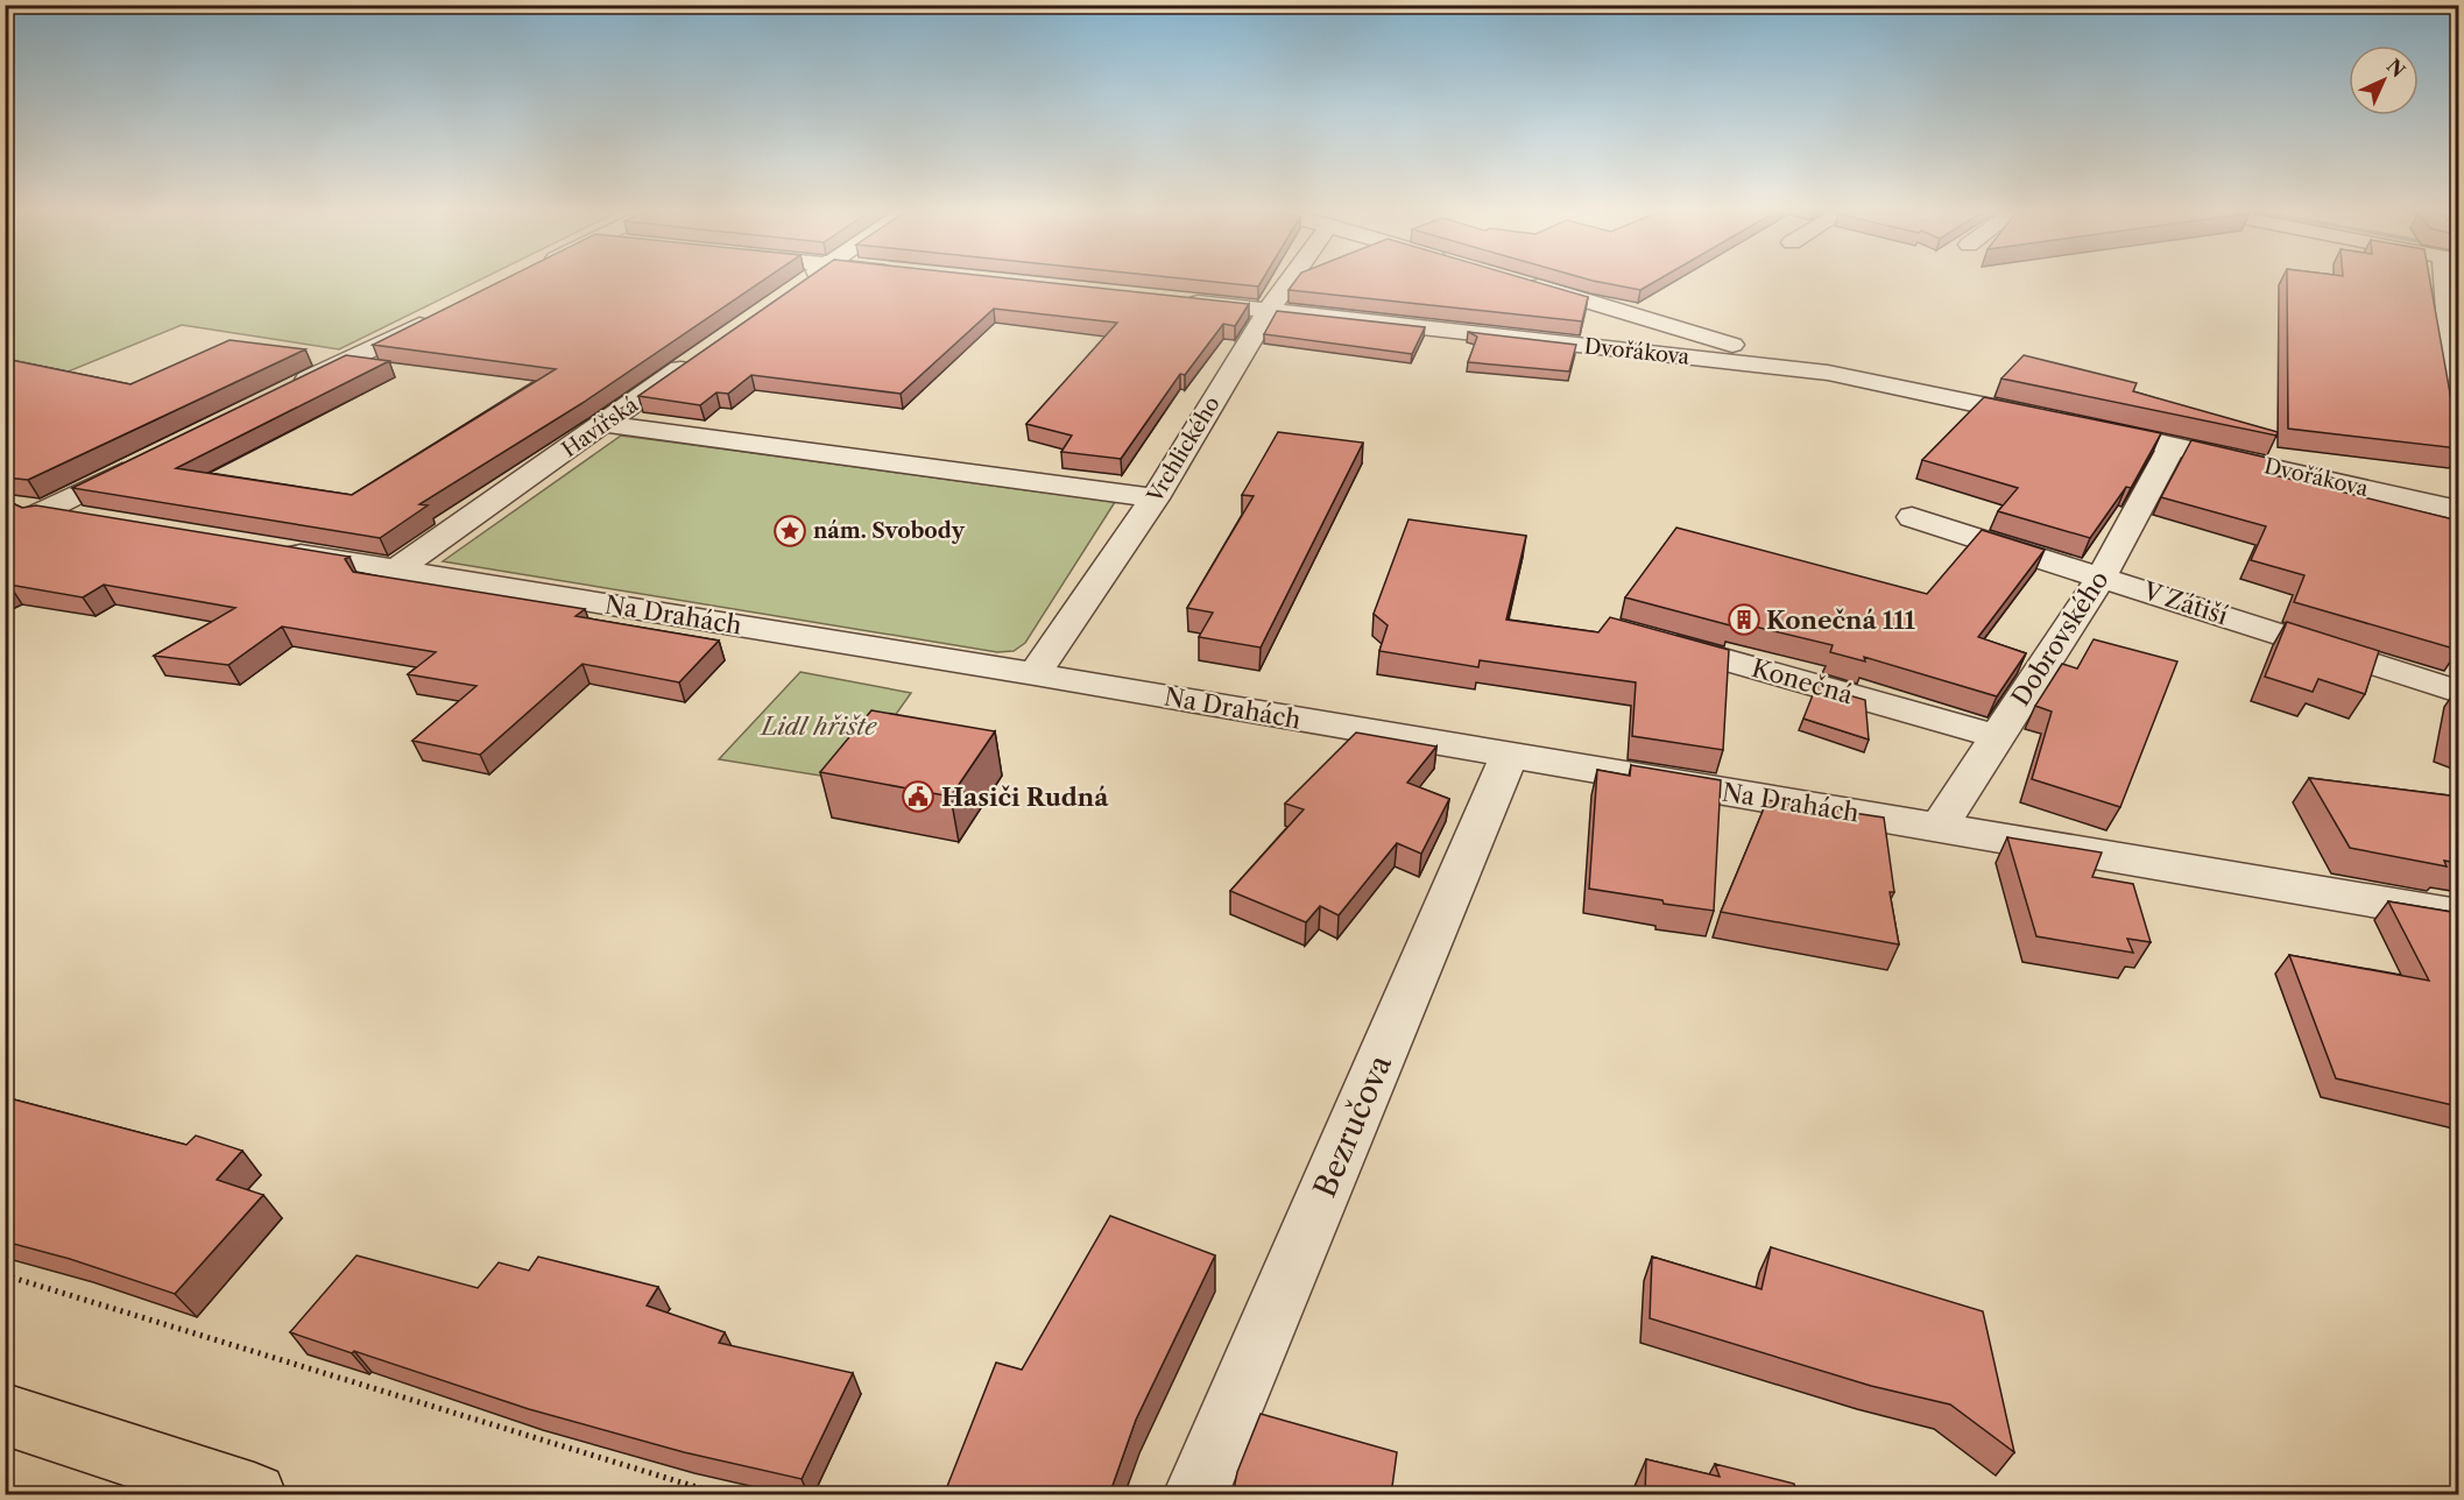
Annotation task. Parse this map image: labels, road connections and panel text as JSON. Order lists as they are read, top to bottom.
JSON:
{
  "streets": {
    "street": [
      "Dvořákova",
      "Havířská",
      "Vrchlického",
      "V Zátiší",
      "Na Drahách",
      "Dobrovského",
      "Konečná",
      "Bezručova"
    ]
  },
  "crossings": [
    ["Dvořákova", "Vrchlického"],
    ["Dvořákova", "Dobrovského"],
    ["Havířská", "Na Drahách"],
    ["Vrchlického", "Na Drahách"],
    ["V Zátiší", "Dobrovského"],
    ["Na Drahách", "Dobrovského"],
    ["Na Drahách", "Bezručova"],
    ["Dobrovského", "Konečná"]
  ],
  "parks": ["Lidl hřište"],
  "places": {
    "place": ["nám. Svobody"],
    "building": ["Konečná 111"],
    "public building": ["Hasiči Rudná"]
  },
  "north": "top right"
}
